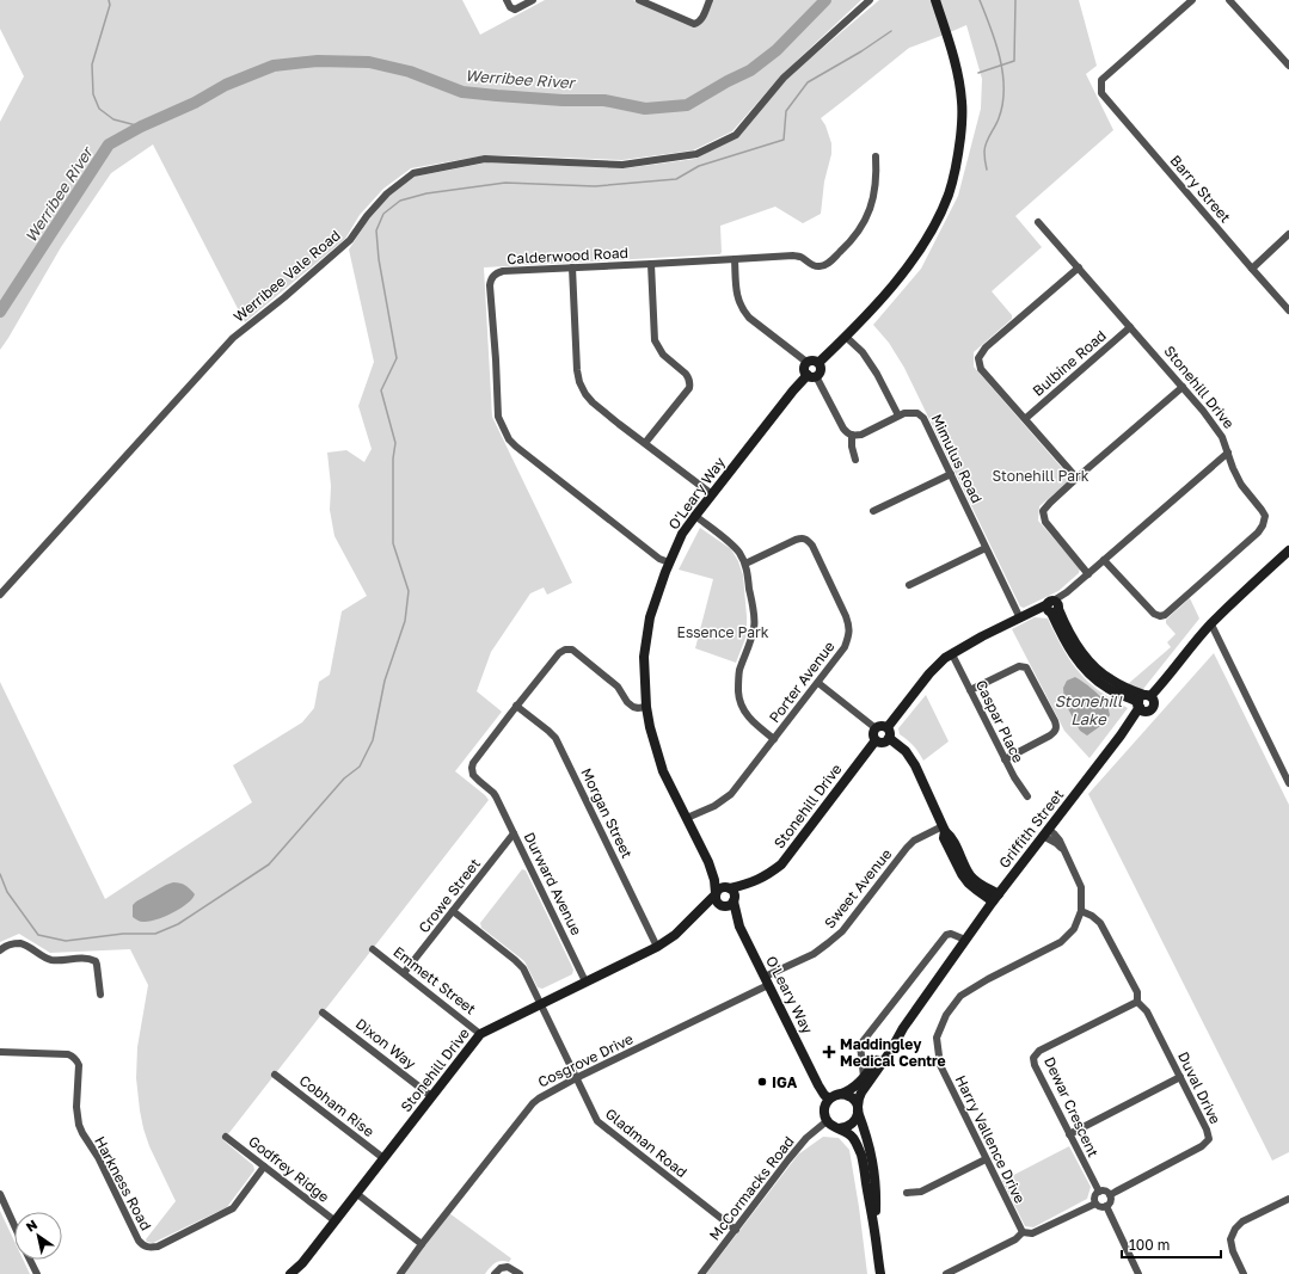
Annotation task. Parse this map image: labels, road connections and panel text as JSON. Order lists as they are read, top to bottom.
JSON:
{
  "streets": {
    "street": [
      "Barry Street",
      "Calderwood Road",
      "Werribee Vale Road",
      "Bulbine Road",
      "Stonehill Drive",
      "Mimulus Road",
      "O'Leary Way",
      "Porter Avenue",
      "Caspar Place",
      "Morgan Street",
      "Griffith Street",
      "Durward Avenue",
      "Sweet Avenue",
      "Crowe Street",
      "Emmett Street",
      "Dixon Way",
      "Cosgrove Drive",
      "Duval Drive",
      "Cobham Rise",
      "Dewar Crescent",
      "Harry Vallence Drive",
      "Gladman Road",
      "Godfrey Ridge",
      "Harkness Road",
      "McCormacks Road"
    ]
  },
  "crossings": [
    ["Calderwood Road", "O'Leary Way"],
    ["Bulbine Road", "Stonehill Drive"],
    ["Stonehill Drive", "Morgan Street"],
    ["Stonehill Drive", "Durward Avenue"],
    ["Stonehill Drive", "Emmett Street"],
    ["Stonehill Drive", "Dixon Way"],
    ["Stonehill Drive", "Cobham Rise"],
    ["Stonehill Drive", "Gladman Road"],
    ["Stonehill Drive", "Godfrey Ridge"],
    ["O'Leary Way", "Porter Avenue"],
    ["O'Leary Way", "Griffith Street"],
    ["O'Leary Way", "Sweet Avenue"],
    ["O'Leary Way", "Cosgrove Drive"],
    ["O'Leary Way", "McCormacks Road"],
    ["Morgan Street", "Durward Avenue"],
    ["Griffith Street", "Harry Vallence Drive"],
    ["Griffith Street", "McCormacks Road"],
    ["Durward Avenue", "Crowe Street"],
    ["Sweet Avenue", "Cosgrove Drive"],
    ["Crowe Street", "Emmett Street"],
    ["Crowe Street", "Gladman Road"],
    ["Cosgrove Drive", "Gladman Road"],
    ["Duval Drive", "Dewar Crescent"],
    ["Gladman Road", "McCormacks Road"],
    ["Godfrey Ridge", "Harkness Road"]
  ],
  "water": ["Werribee River", "Stonehill Lake"],
  "parks": ["Stonehill Park", "Essence Park"],
  "places": {
    "health": ["Maddingley Medical Centre"],
    "other": ["IGA"]
  },
  "scale_bar": "100 m",
  "north": "top left"
}
